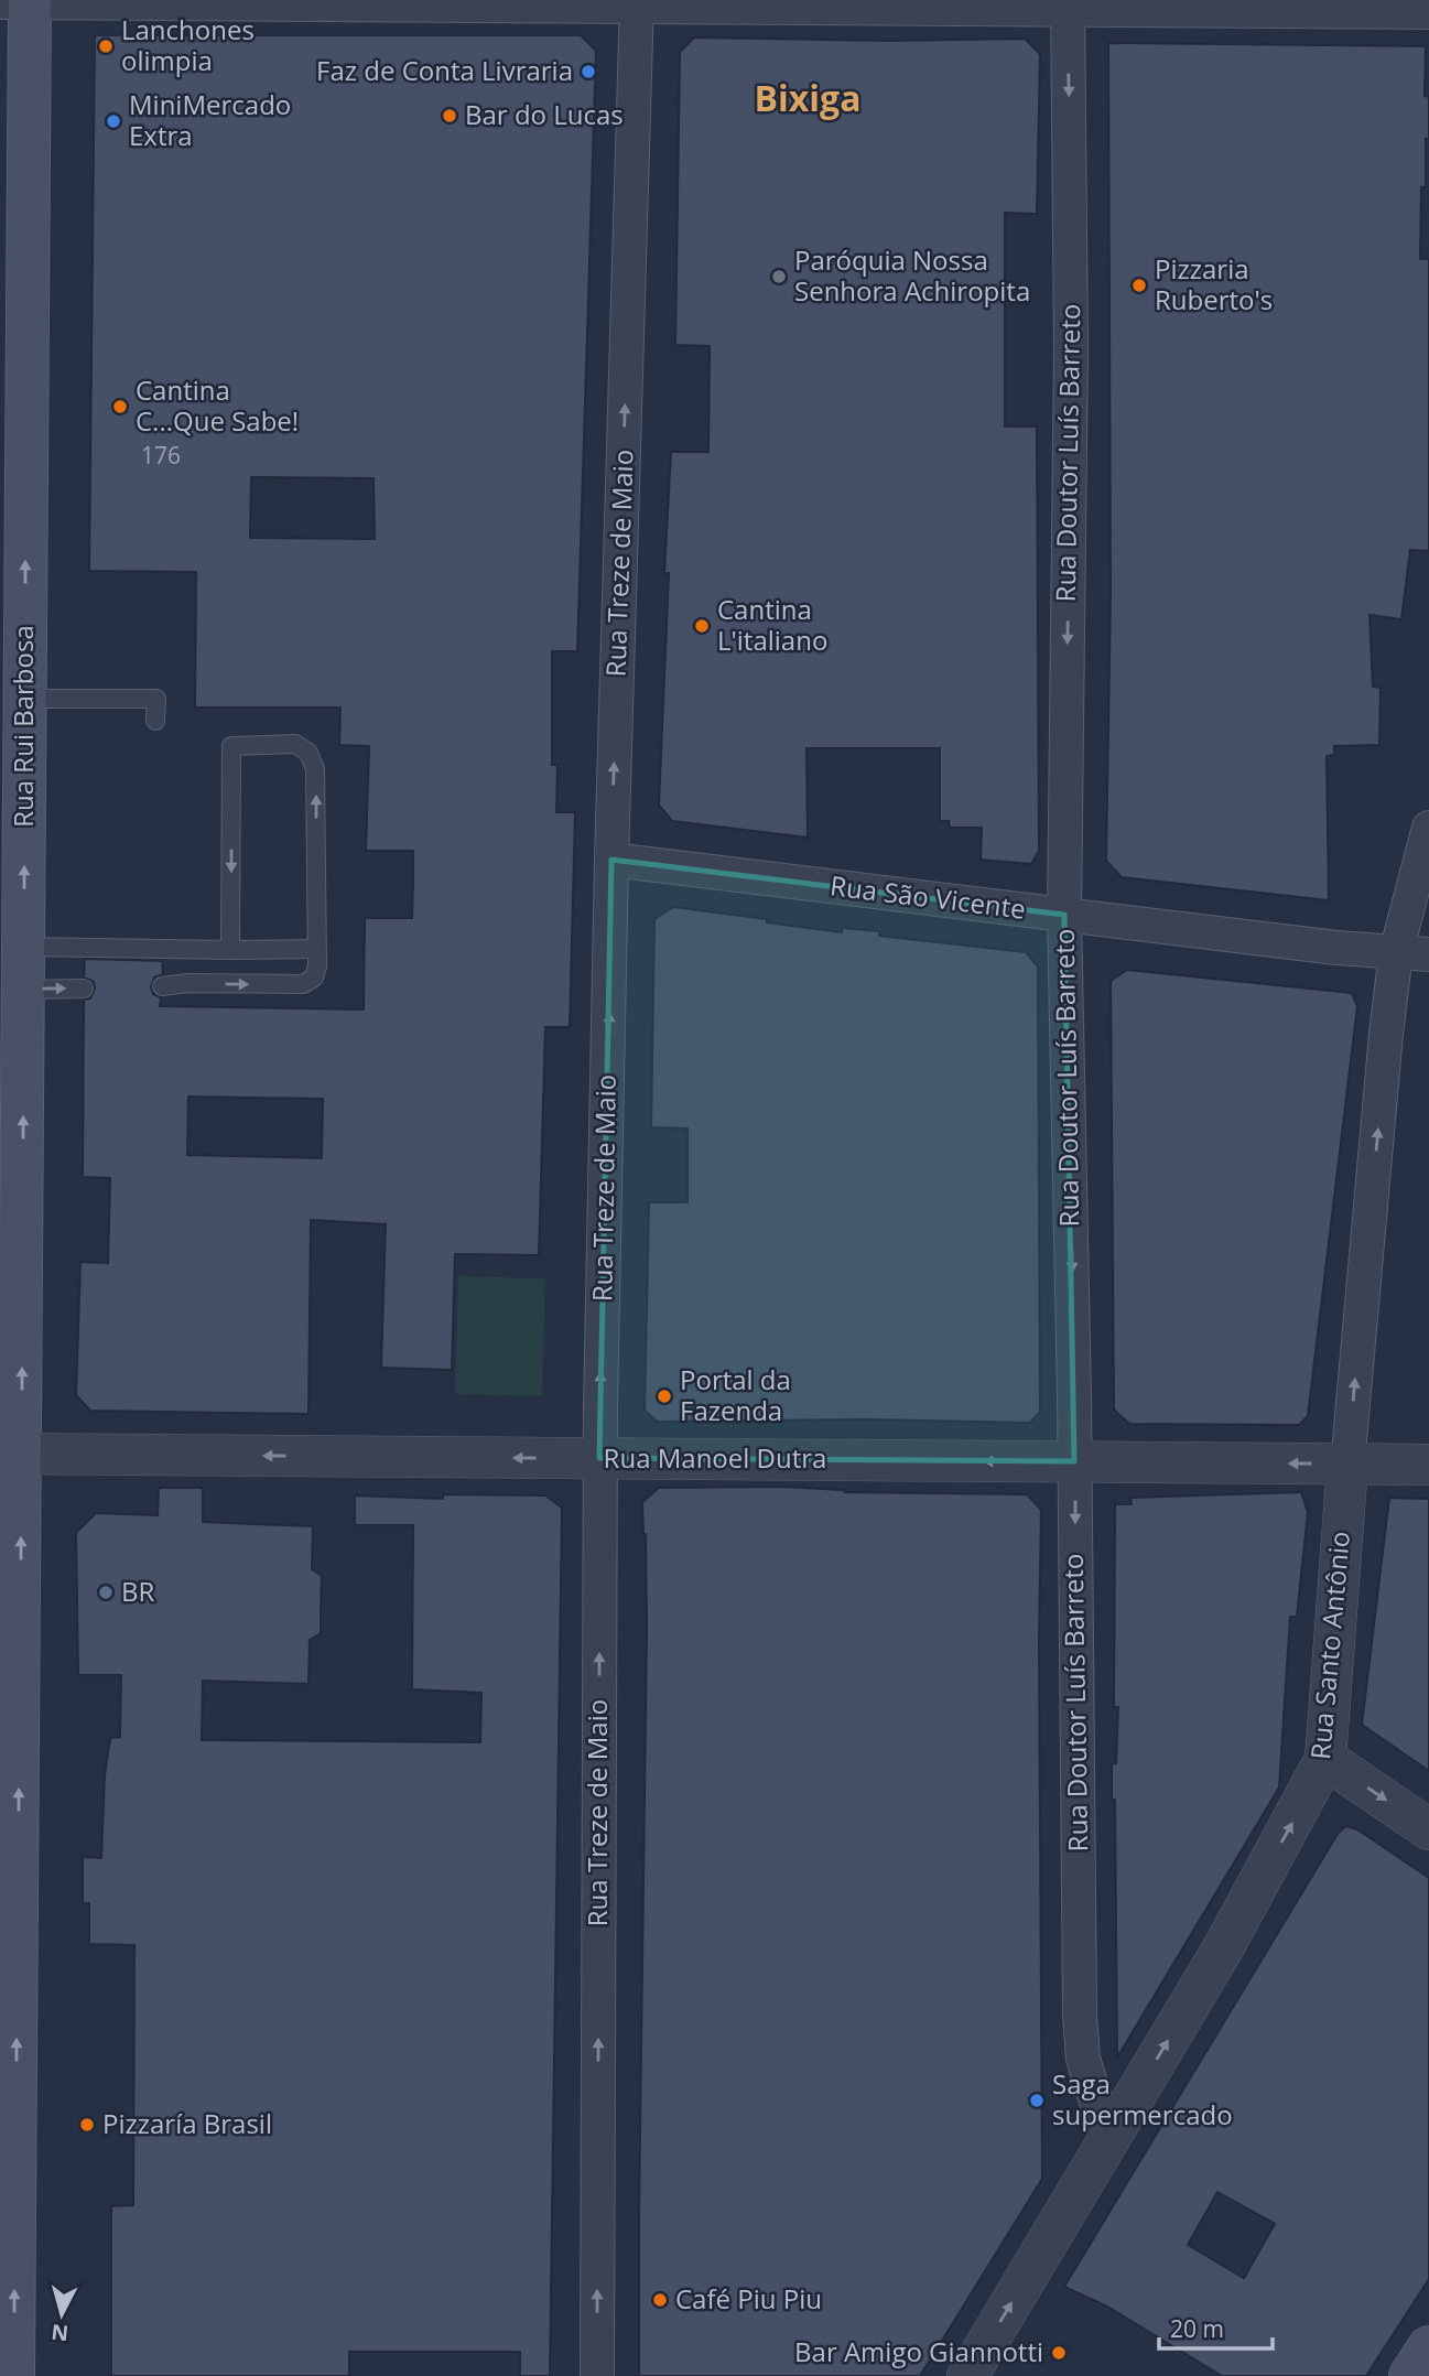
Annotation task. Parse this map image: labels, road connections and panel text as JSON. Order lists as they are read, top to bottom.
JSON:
{
  "streets": {
    "main road": ["Rua Rui Barbosa"],
    "street": [
      "Rua Doutor Luís Barreto",
      "Rua Treze de Maio",
      "Rua São Vicente",
      "Rua Manoel Dutra",
      "Rua Santo Antônio"
    ]
  },
  "crossings": [
    ["Rua Doutor Luís Barreto", "Rua São Vicente"],
    ["Rua Doutor Luís Barreto", "Rua Manoel Dutra"],
    ["Rua Doutor Luís Barreto", "Rua Santo Antônio"],
    ["Rua Treze de Maio", "Rua São Vicente"],
    ["Rua Treze de Maio", "Rua Manoel Dutra"],
    ["Rua Rui Barbosa", "Rua Manoel Dutra"],
    ["Rua São Vicente", "Rua Santo Antônio"],
    ["Rua Manoel Dutra", "Rua Santo Antônio"]
  ],
  "one_way": [
    "Rua Doutor Luís Barreto",
    "Rua Treze de Maio",
    "Rua Rui Barbosa",
    "Rua Manoel Dutra",
    "Rua Santo Antônio"
  ],
  "districts": ["Bixiga"],
  "places": [
    "Lanchones olimpia",
    "Faz de Conta Livraria",
    "Bar do Lucas",
    "MiniMercado Extra",
    "Paróquia Nossa Senhora Achiropita",
    "Pizzaria Ruberto's",
    "Cantina C...Que Sabe!",
    "Cantina L'italiano",
    "Portal da Fazenda",
    "BR",
    "Saga supermercado",
    "Pizzaría Brasil",
    "Café Piu Piu",
    "Bar Amigo Giannotti"
  ],
  "house_numbers": ["176"],
  "scale_bar": "20 m",
  "north": "bottom"
}
